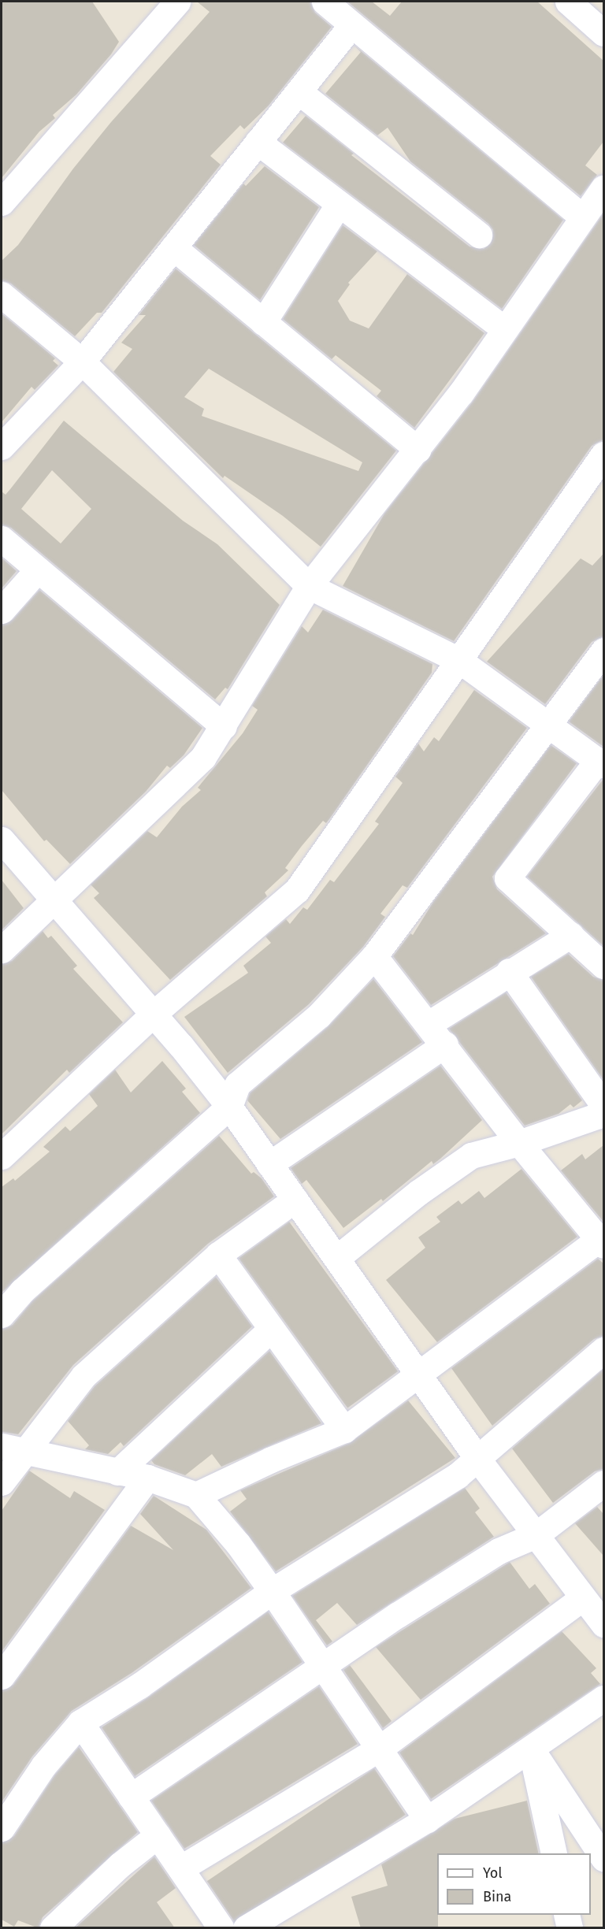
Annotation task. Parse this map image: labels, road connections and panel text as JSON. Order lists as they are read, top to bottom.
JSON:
{
  "legend": ["Yol", "Bina"]
}
